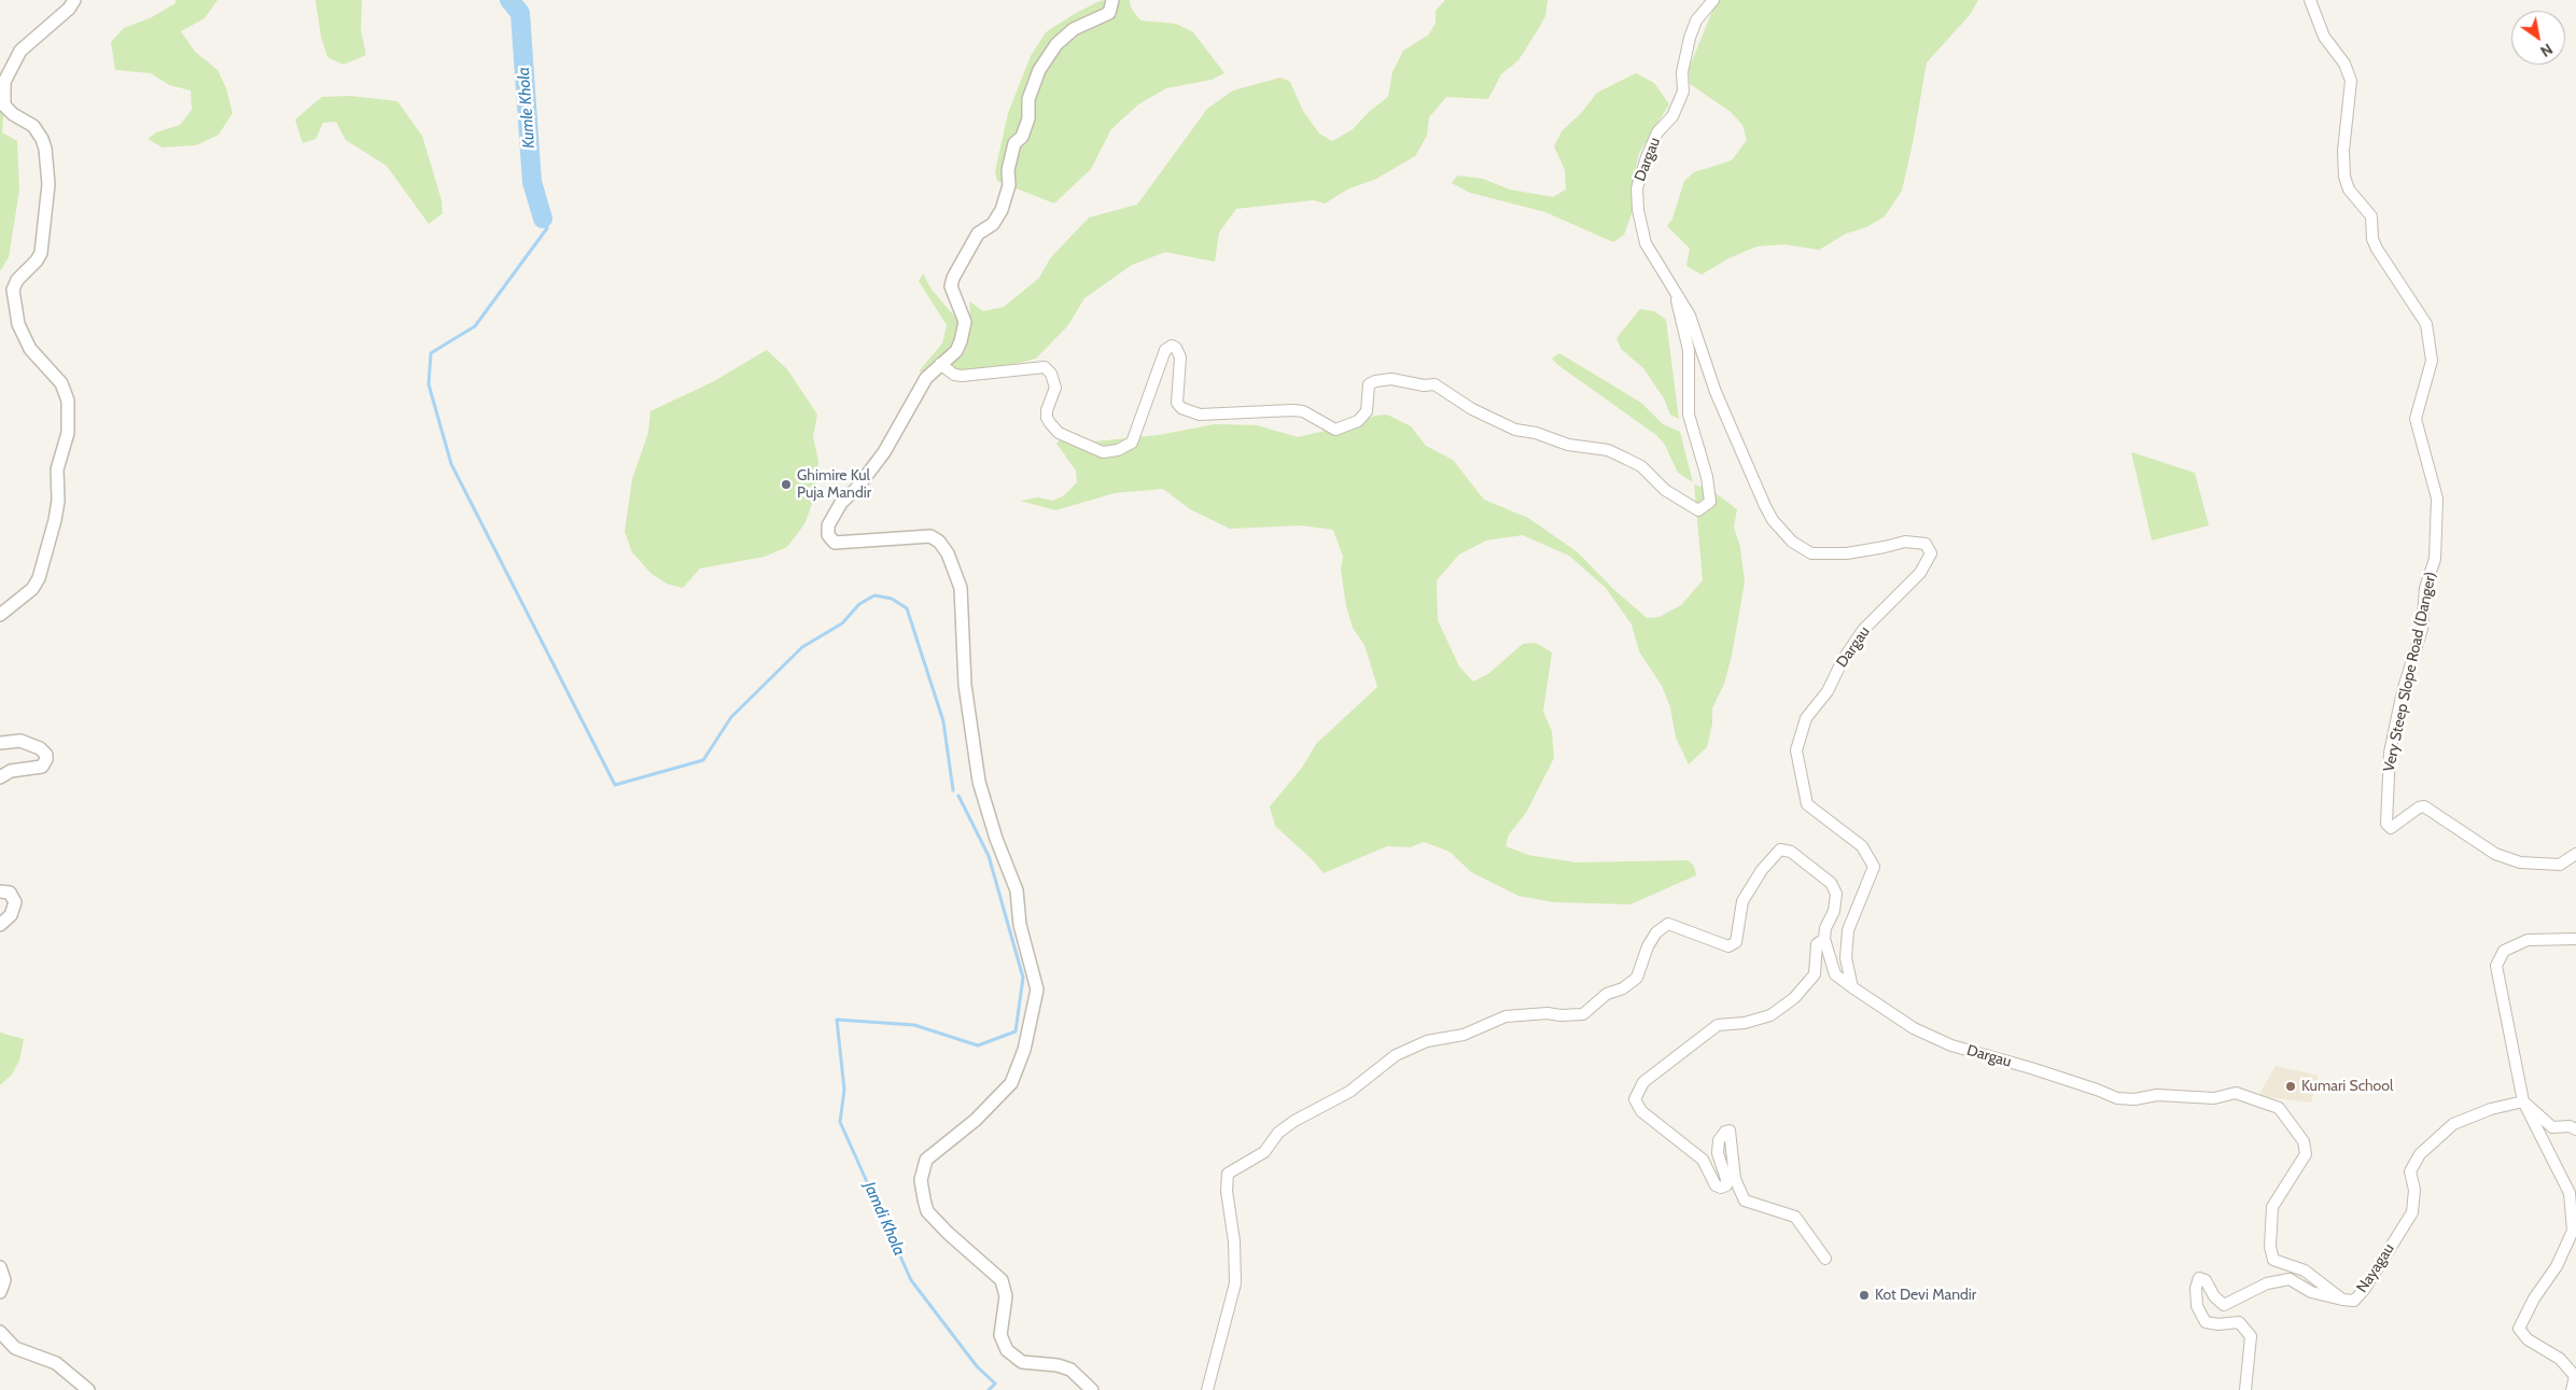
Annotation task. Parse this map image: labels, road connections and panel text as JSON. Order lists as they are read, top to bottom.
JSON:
{
  "streets": {
    "street": ["Dargau", "Very Steep Slope Road (Danger)", "Nayagau"]
  },
  "crossings": [
    ["Dargau", "Nayagau"]
  ],
  "water": ["Kumle Khola", "Jamdi Khola"],
  "places": ["Ghimire Kul Puja Mandir", "Kumari School", "Kot Devi Mandir"],
  "north": "bottom right"
}
